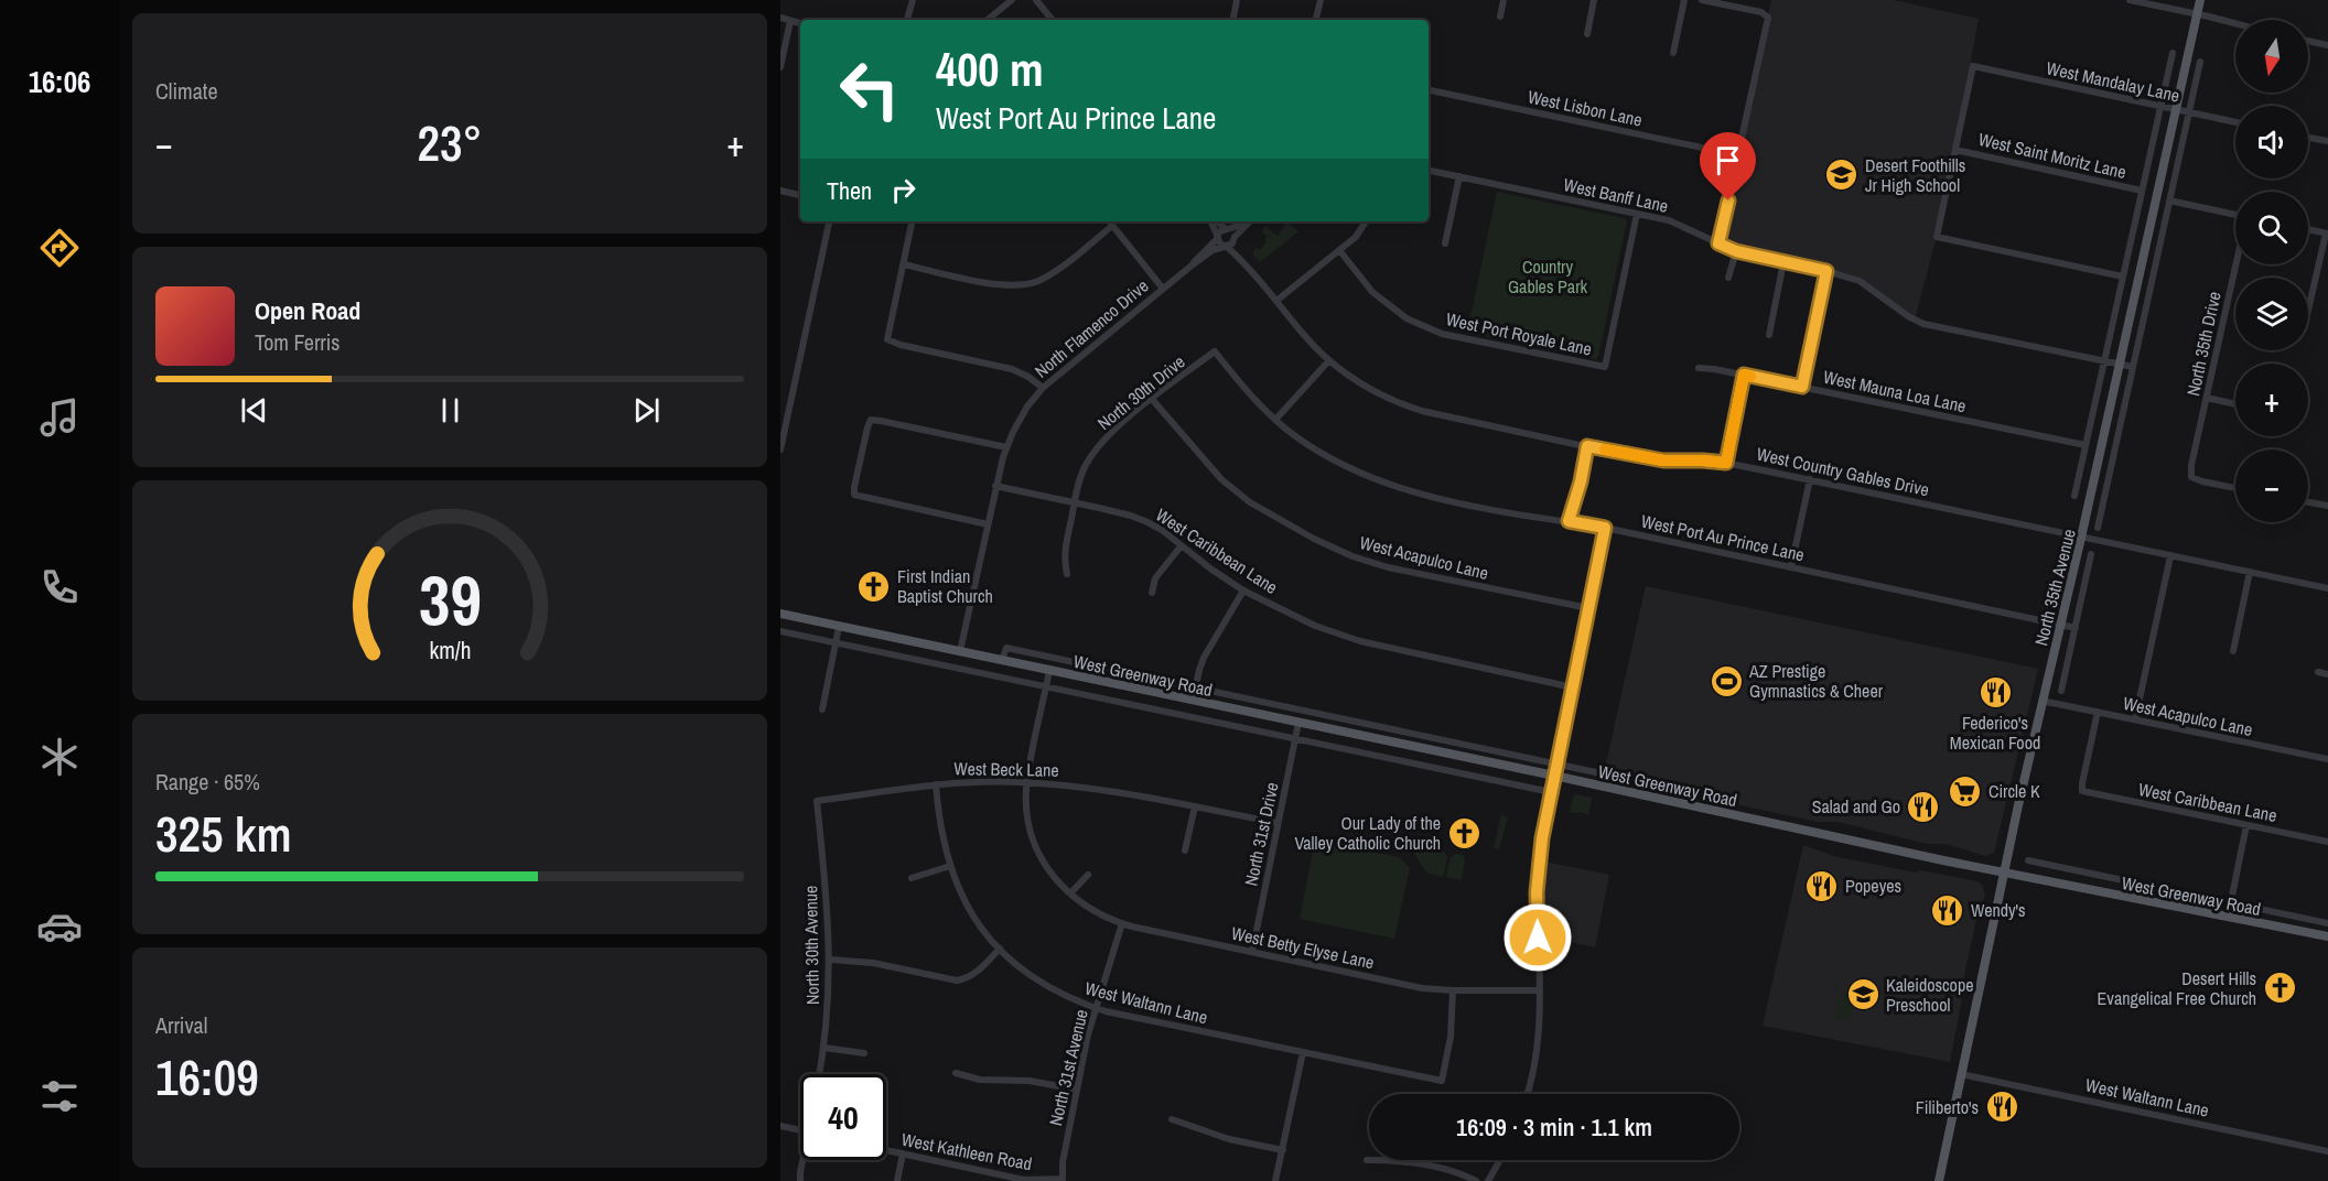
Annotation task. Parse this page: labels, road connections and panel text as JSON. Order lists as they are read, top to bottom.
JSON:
{
  "streets": {
    "main road": ["North 35th Avenue", "West Greenway Road"],
    "street": [
      "West Mandalay Lane",
      "West Lisbon Lane",
      "West Saint Moritz Lane",
      "West Banff Lane",
      "North Flamenco Drive",
      "West Port Royale Lane",
      "North 35th Drive",
      "West Mauna Loa Lane",
      "North 30th Drive",
      "West Country Gables Drive",
      "West Port Au Prince Lane",
      "West Caribbean Lane",
      "West Acapulco Lane",
      "West Beck Lane",
      "North 31st Drive",
      "North 30th Avenue",
      "West Betty Elyse Lane",
      "West Waltann Lane",
      "North 31st Avenue",
      "West Kathleen Road"
    ]
  },
  "crossings": [
    ["West Mandalay Lane", "West Saint Moritz Lane"],
    ["West Mandalay Lane", "North 35th Avenue"],
    ["West Banff Lane", "West Port Royale Lane"],
    ["West Banff Lane", "North 35th Avenue"],
    ["North Flamenco Drive", "West Country Gables Drive"],
    ["North Flamenco Drive", "West Caribbean Lane"],
    ["North Flamenco Drive", "West Greenway Road"],
    ["North 30th Drive", "West Port Au Prince Lane"],
    ["North 30th Drive", "West Caribbean Lane"],
    ["North 30th Drive", "West Acapulco Lane"],
    ["West Country Gables Drive", "North 35th Avenue"],
    ["West Port Au Prince Lane", "North 35th Avenue"],
    ["West Caribbean Lane", "West Acapulco Lane"],
    ["West Acapulco Lane", "North 35th Avenue"],
    ["North 35th Avenue", "West Greenway Road"],
    ["North 35th Avenue", "West Waltann Lane"],
    ["West Greenway Road", "North 31st Drive"],
    ["West Beck Lane", "North 31st Drive"],
    ["West Beck Lane", "North 30th Avenue"],
    ["West Beck Lane", "West Betty Elyse Lane"],
    ["North 31st Drive", "West Betty Elyse Lane"],
    ["West Betty Elyse Lane", "West Waltann Lane"],
    ["West Betty Elyse Lane", "North 31st Avenue"],
    ["West Waltann Lane", "North 31st Avenue"],
    ["North 31st Avenue", "West Kathleen Road"]
  ],
  "parks": ["Country Gables Park"],
  "places": {
    "school or university": ["Desert Foothills Jr High School", "Kaleidoscope Preschool"],
    "church": ["First Indian Baptist Church", "Our Lady of the Valley Catholic Church", "Desert Hills Evangelical Free Church"],
    "sports": ["AZ Prestige Gymnastics & Cheer"],
    "restaurant": [
      "Federico's Mexican Food",
      "Salad and Go",
      "Popeyes",
      "Wendy's",
      "Filiberto's"
    ],
    "supermarket": ["Circle K"]
  },
  "north": "bottom",
  "page": {
    "tabs": "16:06",
    "tile": [
      "Climate",
      ["Range · 65%", "325 km"],
      ["Arrival", "16:09"]
    ],
    "map_buttons": ["+", "−"],
    "turn": ["400 m", "West Port Au Prince Lane"],
    "heat": ["−", "23°", "+"],
    "then": "Then",
    "song": ["Open Road", "Tom Ferris"],
    "limit": "40",
    "trip": "16:09 · 3 min · 1.1 km",
    "gauge": ["39", "km/h"]
  }
}
